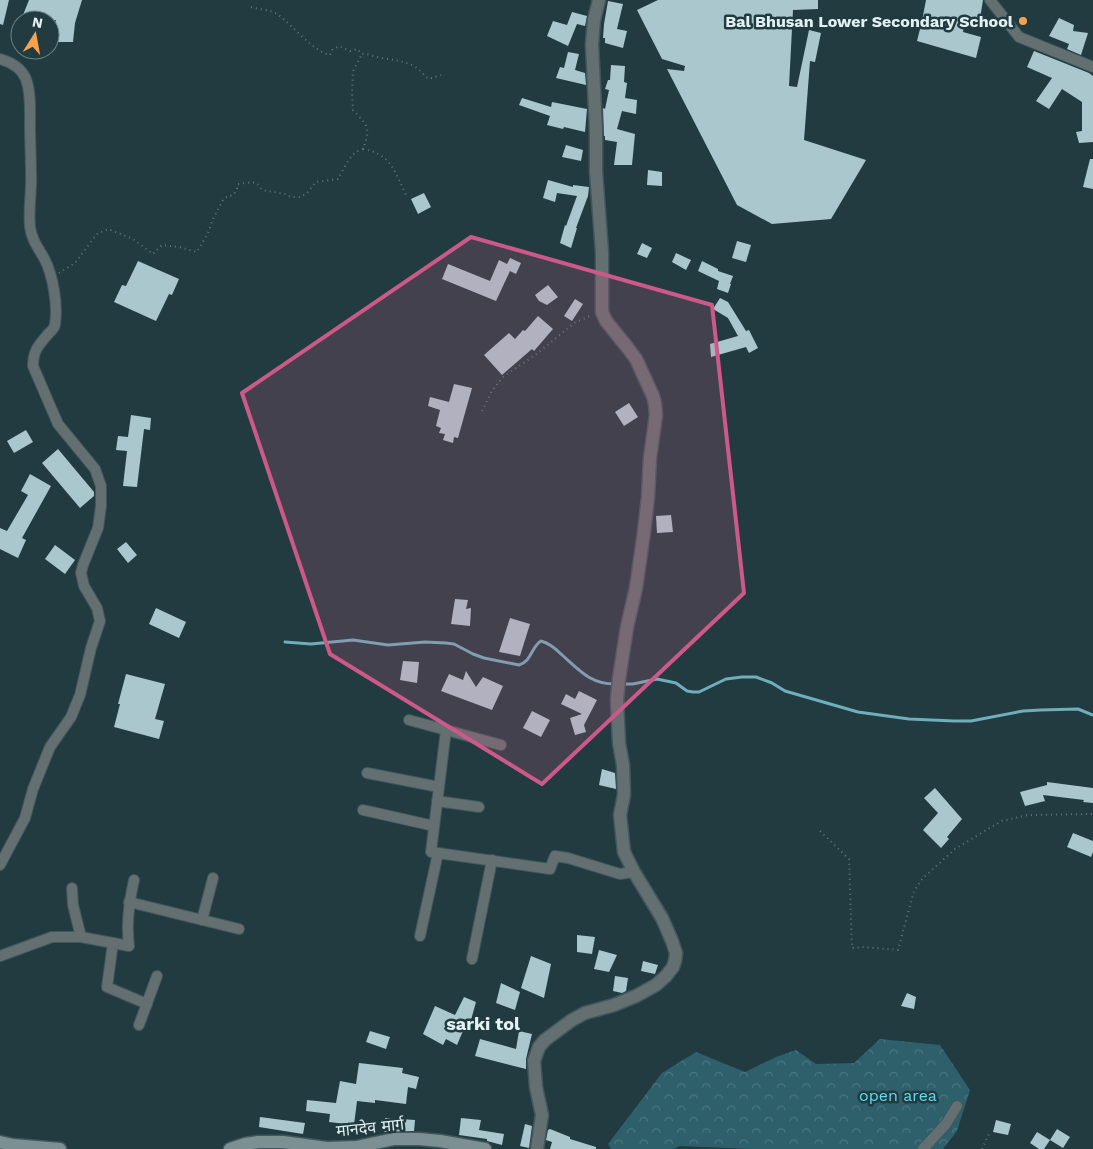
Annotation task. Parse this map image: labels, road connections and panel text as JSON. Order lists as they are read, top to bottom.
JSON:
{
  "streets": {
    "main road": ["मानदेव मार्ग"]
  },
  "districts": ["sarki tol"],
  "parks": ["open area"],
  "places": ["Bal Bhusan Lower Secondary School"],
  "north": "top"
}
